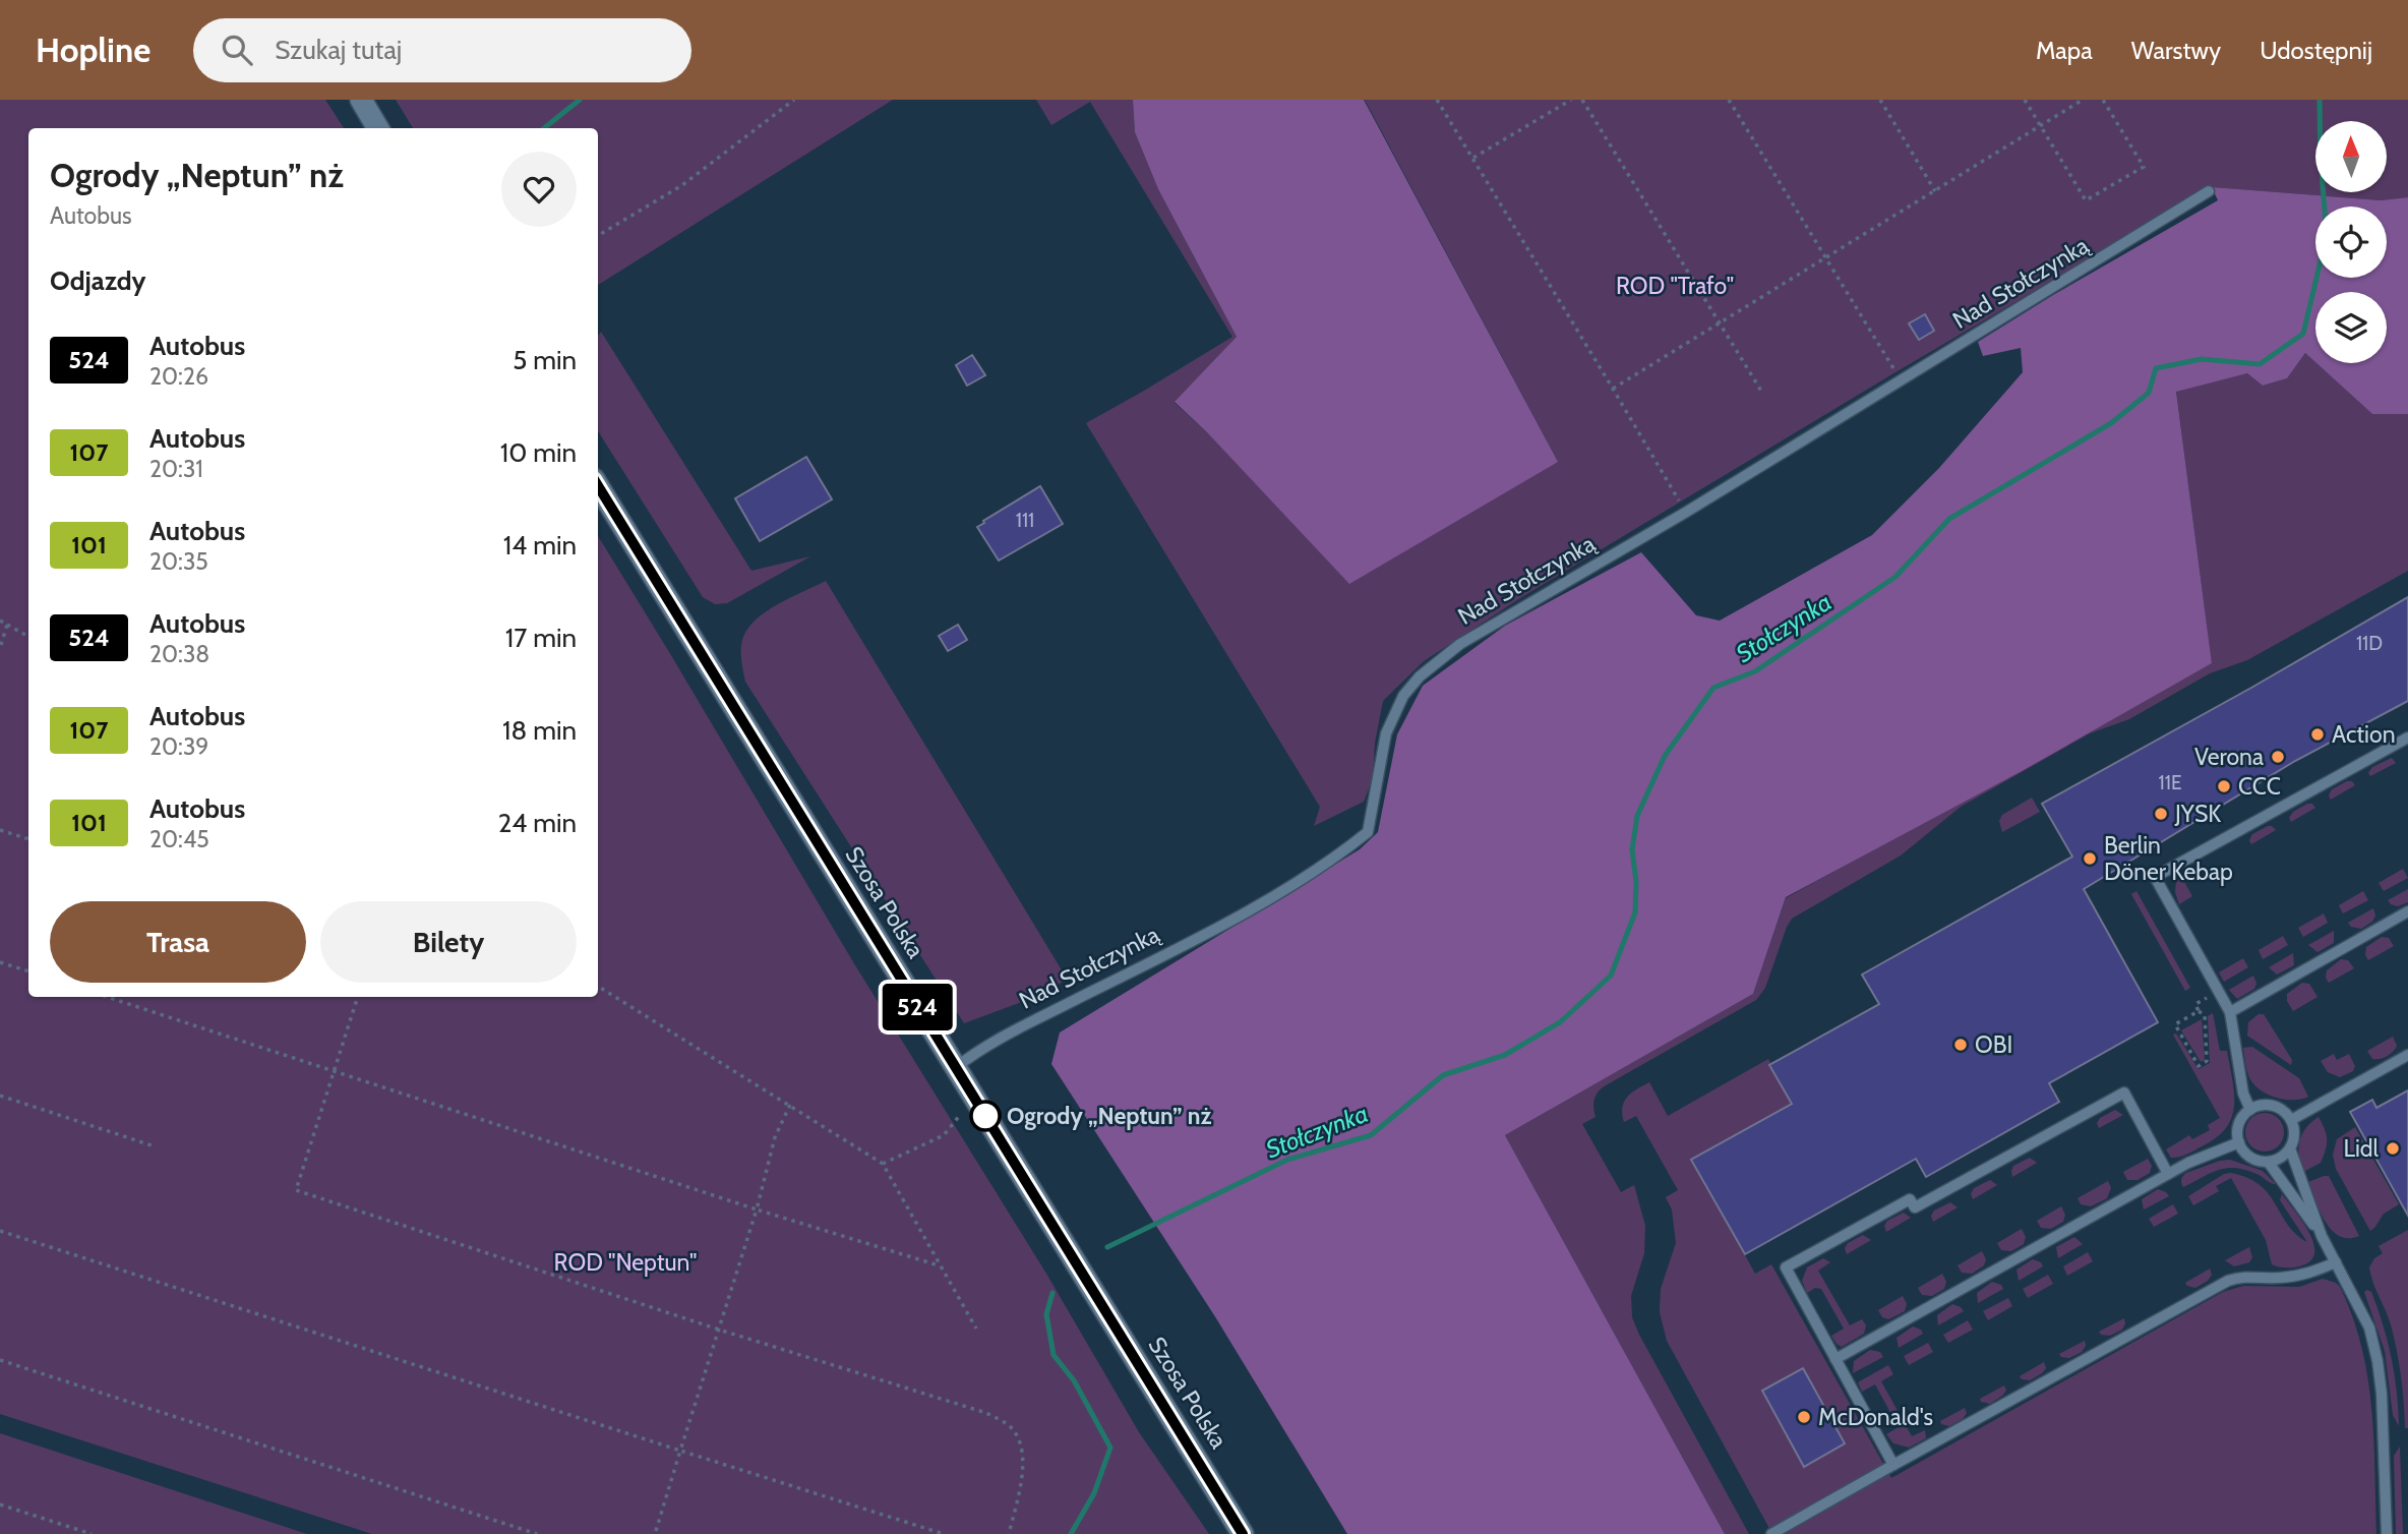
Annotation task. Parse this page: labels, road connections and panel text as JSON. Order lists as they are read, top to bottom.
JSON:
{
  "streets": {
    "street": ["Szosa Polska"],
    "lane": ["Nad Stołczynką"]
  },
  "crossings": [
    ["Nad Stołczynką", "Szosa Polska"]
  ],
  "water": ["Stołczynka"],
  "parks": ["ROD \"Trafo\"", "ROD \"Neptun\""],
  "places": [
    "Action",
    "Verona",
    "CCC",
    "JYSK",
    "Berlin Döner Kebap",
    "OBI",
    "Ogrody „Neptun” nż",
    "Lidl",
    "McDonald's"
  ],
  "lines": ["bus line 524"],
  "house_numbers": ["111", "11D", "11E"],
  "north": "top",
  "page": {
    "header": "Hopline",
    "search": "Szukaj tutaj",
    "nav": ["Mapa", "Warstwy", "Udostępnij"],
    "on_map": "524",
    "heading": [
      ["Ogrody „Neptun” nż", "Autobus"],
      "Odjazdy"
    ],
    "list": [
      {
        "mark": "524",
        "name": "Autobus",
        "note": "20:26",
        "value": "5 min"
      },
      {
        "mark": "107",
        "name": "Autobus",
        "note": "20:31",
        "value": "10 min"
      },
      {
        "mark": "101",
        "name": "Autobus",
        "note": "20:35",
        "value": "14 min"
      },
      {
        "mark": "524",
        "name": "Autobus",
        "note": "20:38",
        "value": "17 min"
      },
      {
        "mark": "107",
        "name": "Autobus",
        "note": "20:39",
        "value": "18 min"
      },
      {
        "mark": "101",
        "name": "Autobus",
        "note": "20:45",
        "value": "24 min"
      }
    ],
    "buttons": ["Trasa", "Bilety"]
  }
}
